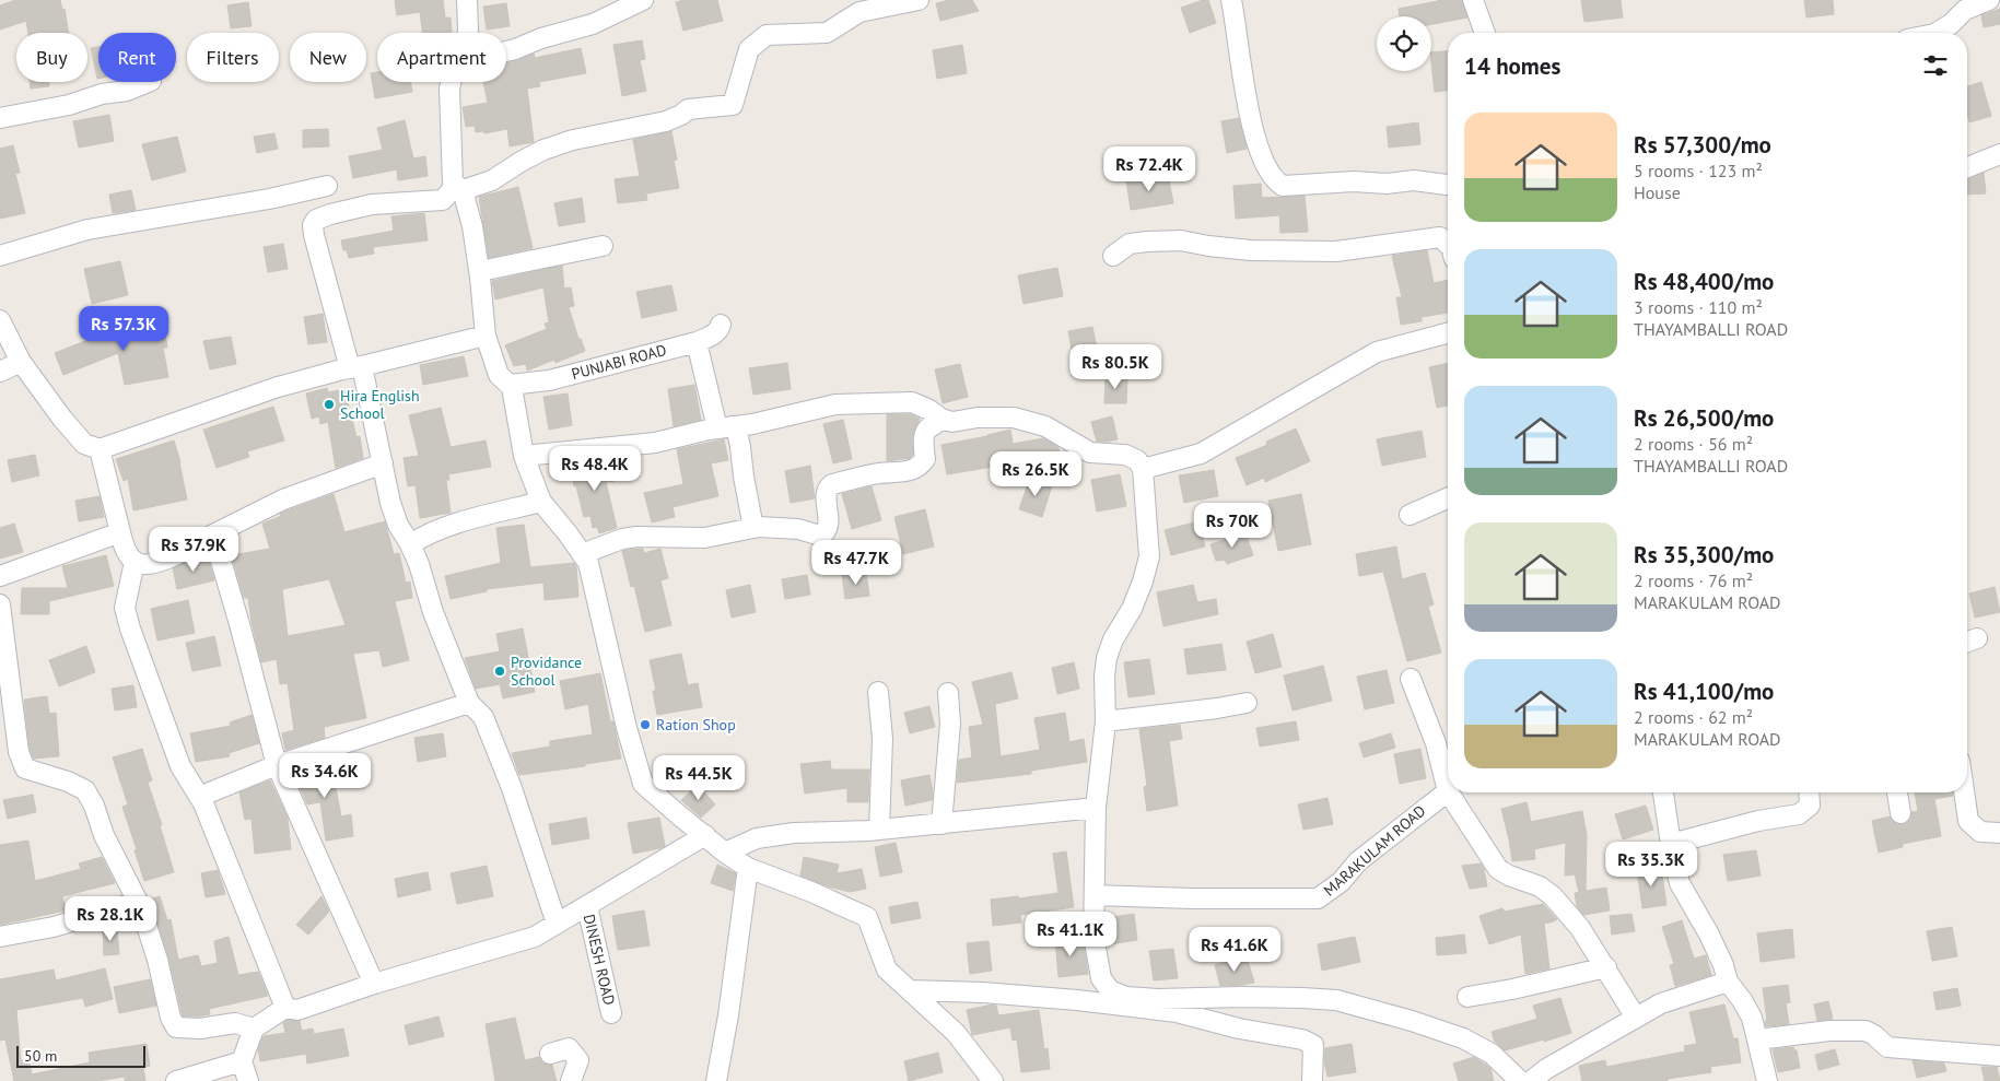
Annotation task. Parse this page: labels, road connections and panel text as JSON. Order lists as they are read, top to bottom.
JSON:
{
  "streets": {
    "street": ["PUNJABI ROAD", "MARAKULAM ROAD", "DINESH ROAD"]
  },
  "places": ["Hira English School", "Providance School", "Ration Shop"],
  "scale_bar": "50 m",
  "page": {
    "chip": [
      "Buy",
      "Rent",
      "Filters",
      "New",
      "Apartment"
    ],
    "heading": "14 homes",
    "list": [
      {
        "name": "Rs 57,300/mo",
        "note": "5 rooms · 123 m² · House"
      },
      {
        "name": "Rs 48,400/mo",
        "note": "3 rooms · 110 m² · THAYAMBALLI ROAD"
      },
      {
        "name": "Rs 26,500/mo",
        "note": "2 rooms · 56 m² · THAYAMBALLI ROAD"
      },
      {
        "name": "Rs 35,300/mo",
        "note": "2 rooms · 76 m² · MARAKULAM ROAD"
      },
      {
        "name": "Rs 41,100/mo",
        "note": "2 rooms · 62 m² · MARAKULAM ROAD"
      }
    ],
    "price": [
      "Rs 72.4K",
      "Rs 57.3K",
      "Rs 80.5K",
      "Rs 48.4K",
      "Rs 26.5K",
      "Rs 70K",
      "Rs 37.9K",
      "Rs 47.7K",
      "Rs 34.6K",
      "Rs 44.5K",
      "Rs 35.3K",
      "Rs 28.1K",
      "Rs 41.1K",
      "Rs 41.6K"
    ],
    "scale": "50 m"
  }
}
